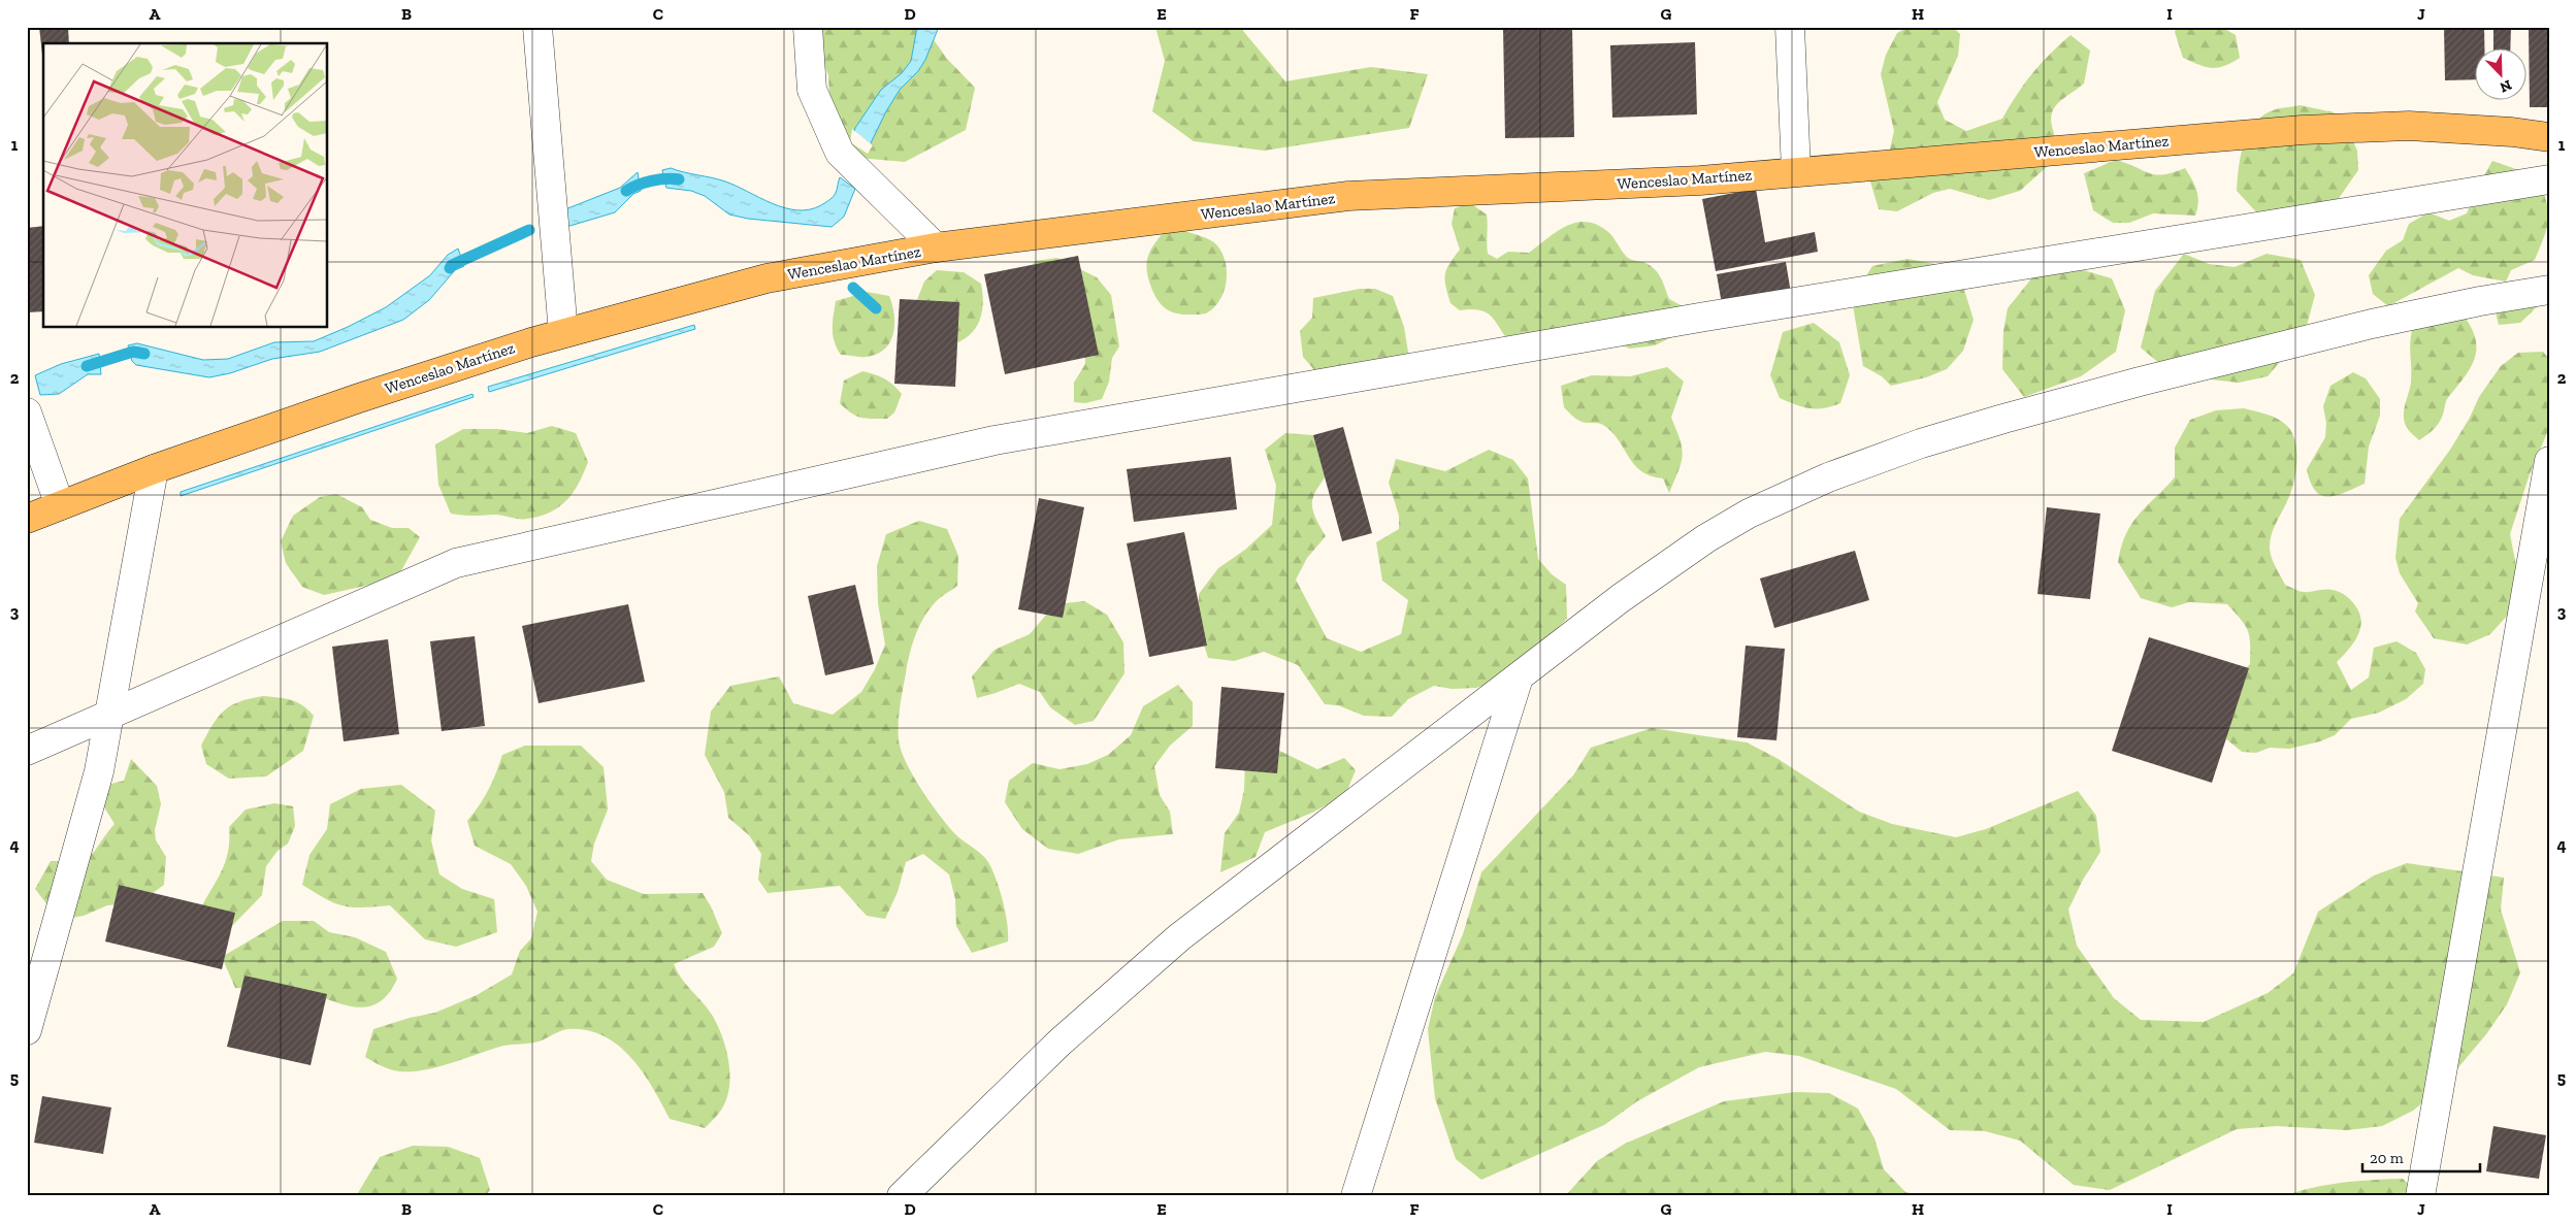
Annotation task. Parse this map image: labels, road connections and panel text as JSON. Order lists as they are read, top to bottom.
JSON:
{
  "streets": {
    "main road": ["Wenceslao Martínez"]
  },
  "scale_bar": "20 m",
  "north": "bottom right",
  "grid": {
    "columns": [
      "A",
      "B",
      "C",
      "D",
      "E",
      "F",
      "G",
      "H",
      "I",
      "J"
    ],
    "rows": [
      "1",
      "2",
      "3",
      "4",
      "5"
    ]
  }
}
